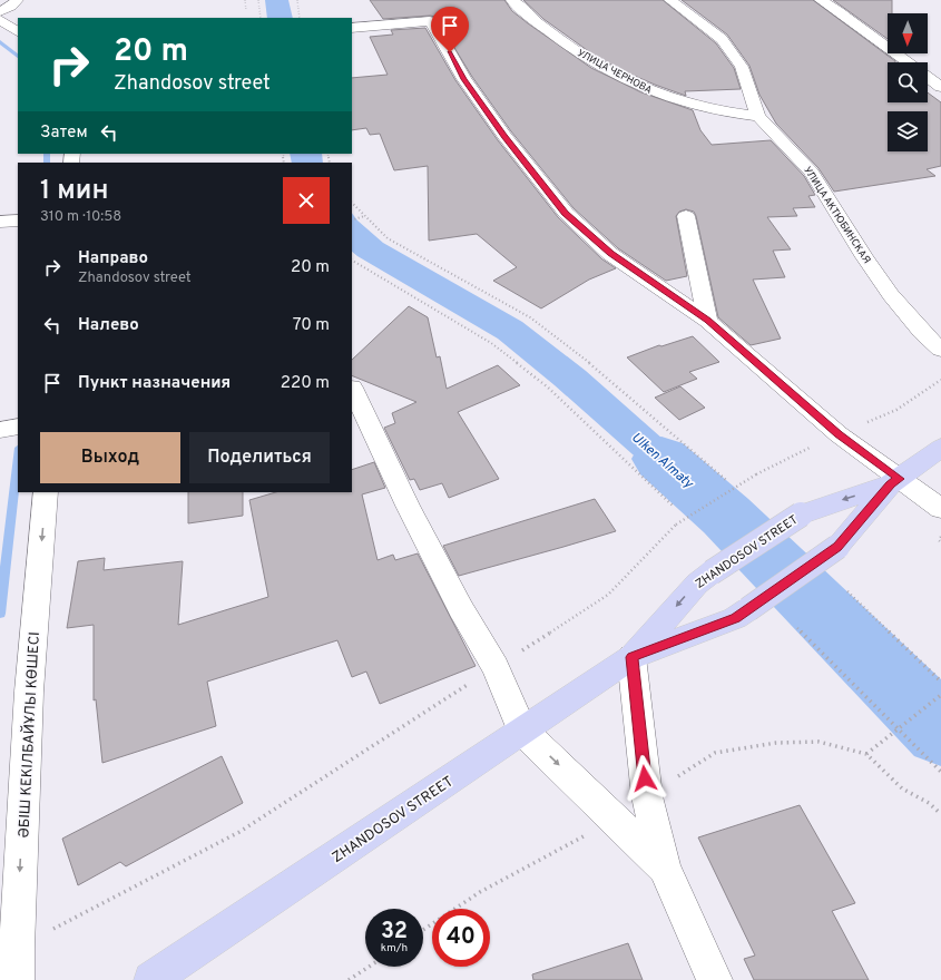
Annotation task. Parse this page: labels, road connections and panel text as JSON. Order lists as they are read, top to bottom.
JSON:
{
  "streets": {
    "main road": ["ZHANDOSOV STREET"],
    "street": ["УЛИЦА ЧЕРНОВА", "УЛИЦА АКТЮБИНСКАЯ", "ӘБІШ КЕКІЛБАЙҰЛЫ КӨШЕСІ"]
  },
  "crossings": [
    ["УЛИЦА ЧЕРНОВА", "УЛИЦА АКТЮБИНСКАЯ"]
  ],
  "one_way": ["ӘБІШ КЕКІЛБАЙҰЛЫ КӨШЕСІ"],
  "water": ["Ulken Almaty"],
  "north": "bottom",
  "page": {
    "turn": ["20 m", "Zhandosov street"],
    "then": "Затем",
    "heading": ["1 мин", "310 m · 10:58"],
    "list": [
      {
        "name": "Направо",
        "note": "Zhandosov street",
        "value": "20 m"
      },
      {
        "name": "Налево",
        "value": "70 m"
      },
      {
        "name": "Пункт назначения",
        "value": "220 m"
      }
    ],
    "buttons": ["Выход", "Поделиться"],
    "speed": "32 km/h",
    "limit": "40"
  }
}
